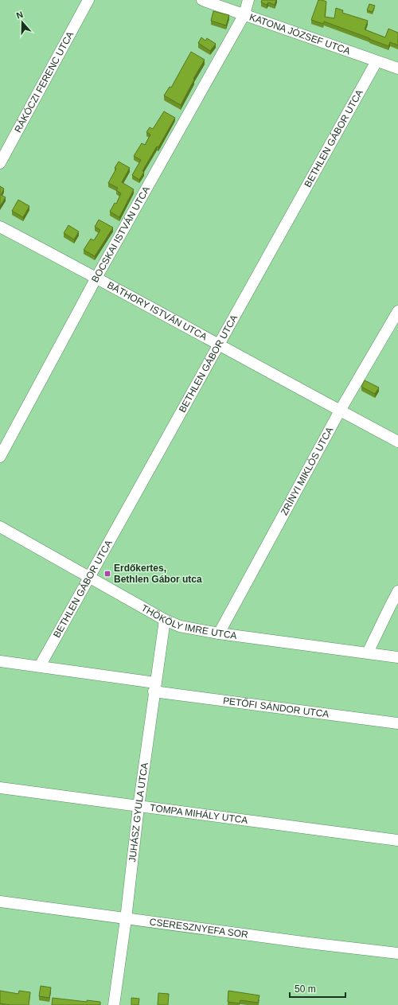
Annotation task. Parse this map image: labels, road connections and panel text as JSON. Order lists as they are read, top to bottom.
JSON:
{
  "streets": {
    "street": [
      "KATONA JÓZSEF UTCA",
      "RÁKÓCZI FERENC UTCA",
      "BETHLEN GÁBOR UTCA",
      "BOCSKAI ISTVÁN UTCA",
      "BÁTHORY ISTVÁN UTCA",
      "ZRÍNYI MIKLÓS UTCA",
      "THÖKÖLY IMRE UTCA",
      "PETŐFI SÁNDOR UTCA",
      "JUHÁSZ GYULA UTCA",
      "TOMPA MIHÁLY UTCA",
      "CSERESZNYEFA SOR"
    ]
  },
  "crossings": [
    ["KATONA JÓZSEF UTCA", "BETHLEN GÁBOR UTCA"],
    ["KATONA JÓZSEF UTCA", "BOCSKAI ISTVÁN UTCA"],
    ["BETHLEN GÁBOR UTCA", "BÁTHORY ISTVÁN UTCA"],
    ["BETHLEN GÁBOR UTCA", "THÖKÖLY IMRE UTCA"],
    ["BETHLEN GÁBOR UTCA", "PETŐFI SÁNDOR UTCA"],
    ["BOCSKAI ISTVÁN UTCA", "BÁTHORY ISTVÁN UTCA"],
    ["BÁTHORY ISTVÁN UTCA", "ZRÍNYI MIKLÓS UTCA"],
    ["ZRÍNYI MIKLÓS UTCA", "THÖKÖLY IMRE UTCA"],
    ["THÖKÖLY IMRE UTCA", "JUHÁSZ GYULA UTCA"],
    ["PETŐFI SÁNDOR UTCA", "JUHÁSZ GYULA UTCA"],
    ["JUHÁSZ GYULA UTCA", "TOMPA MIHÁLY UTCA"],
    ["JUHÁSZ GYULA UTCA", "CSERESZNYEFA SOR"]
  ],
  "places": {
    "transit": ["Erdőkertes, Bethlen Gábor utca"]
  },
  "scale_bar": "50 m",
  "north": "top"
}
